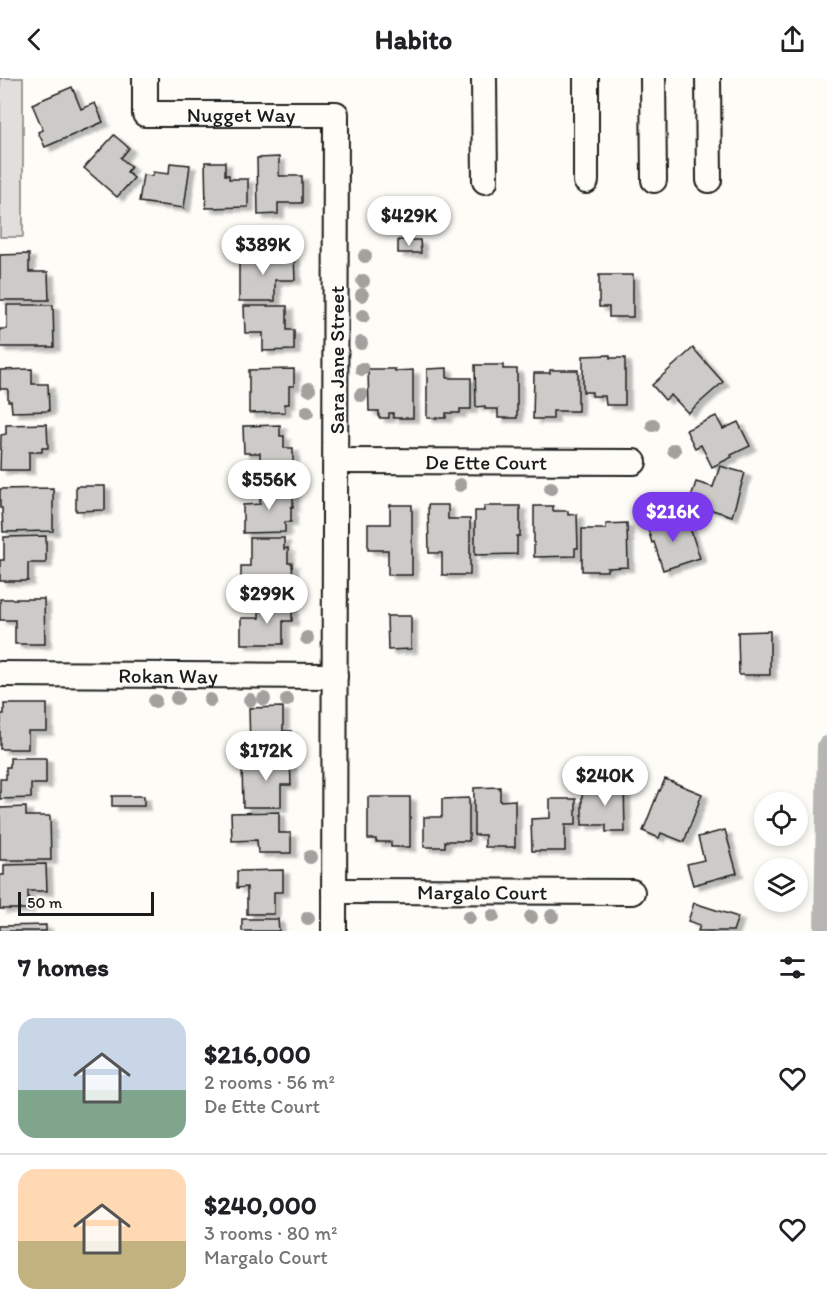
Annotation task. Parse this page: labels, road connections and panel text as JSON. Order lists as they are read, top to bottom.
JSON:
{
  "streets": {
    "street": [
      "Nugget Way",
      "Sara Jane Street",
      "De Ette Court",
      "Rokan Way",
      "Margalo Court"
    ]
  },
  "crossings": [
    ["Nugget Way", "Sara Jane Street"],
    ["Sara Jane Street", "De Ette Court"],
    ["Sara Jane Street", "Rokan Way"],
    ["Sara Jane Street", "Margalo Court"]
  ],
  "scale_bar": "50 m",
  "page": {
    "header": "Habito",
    "price": [
      "$429K",
      "$389K",
      "$556K",
      "$216K",
      "$299K",
      "$172K",
      "$240K"
    ],
    "scale": "50 m",
    "heading": "7 homes",
    "list": [
      {
        "name": "$216,000",
        "note": "2 rooms · 56 m² · De Ette Court"
      },
      {
        "name": "$240,000",
        "note": "3 rooms · 80 m² · Margalo Court"
      }
    ]
  }
}
